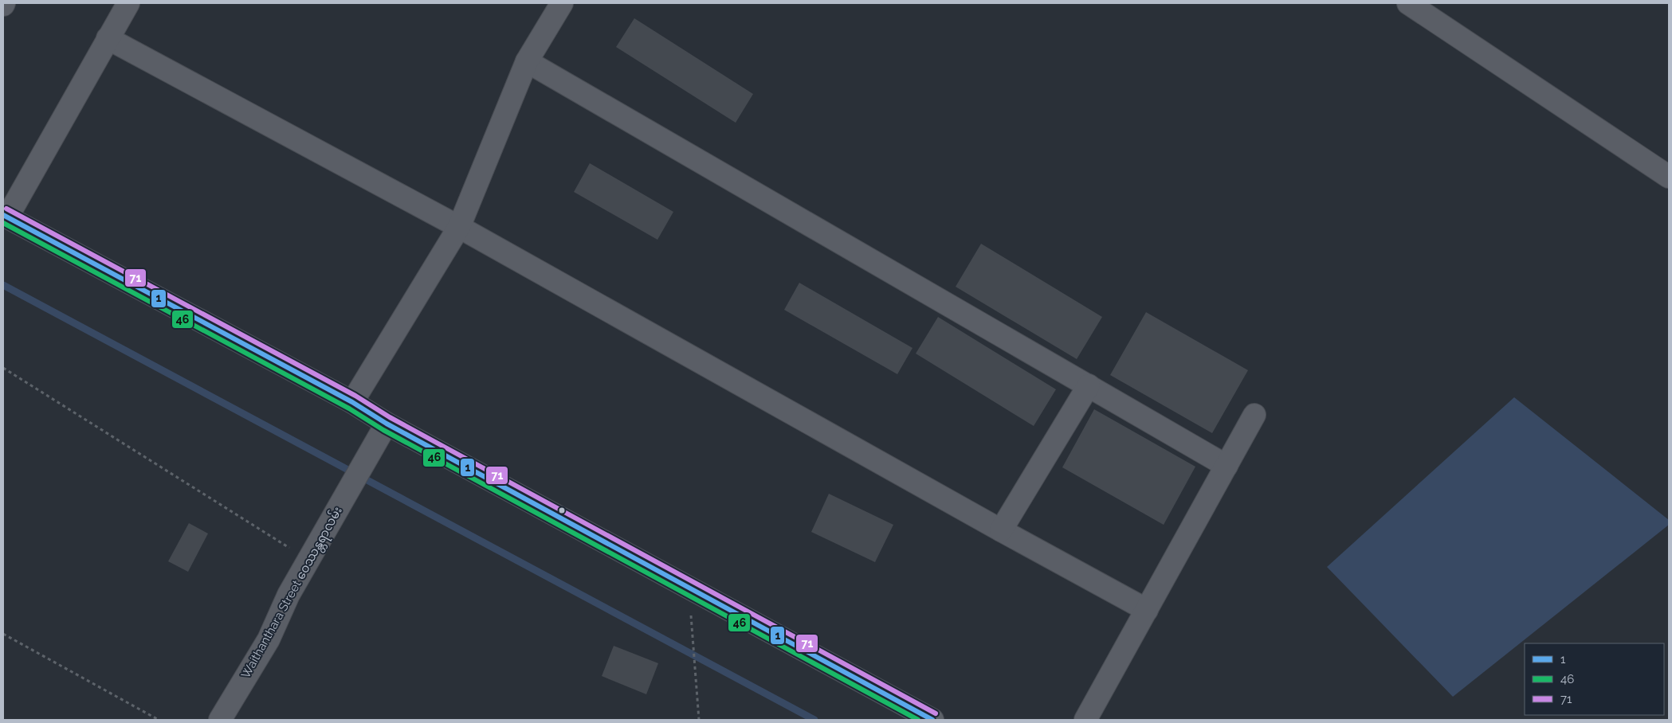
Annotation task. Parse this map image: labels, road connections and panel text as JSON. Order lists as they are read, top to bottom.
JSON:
{
  "streets": {
    "street": ["Waithanthara Street ဝေဿန္တရာလမ်း"]
  },
  "lines": ["transit line 71", "transit line 1", "transit line 46"],
  "legend": ["1", "46", "71"]
}
